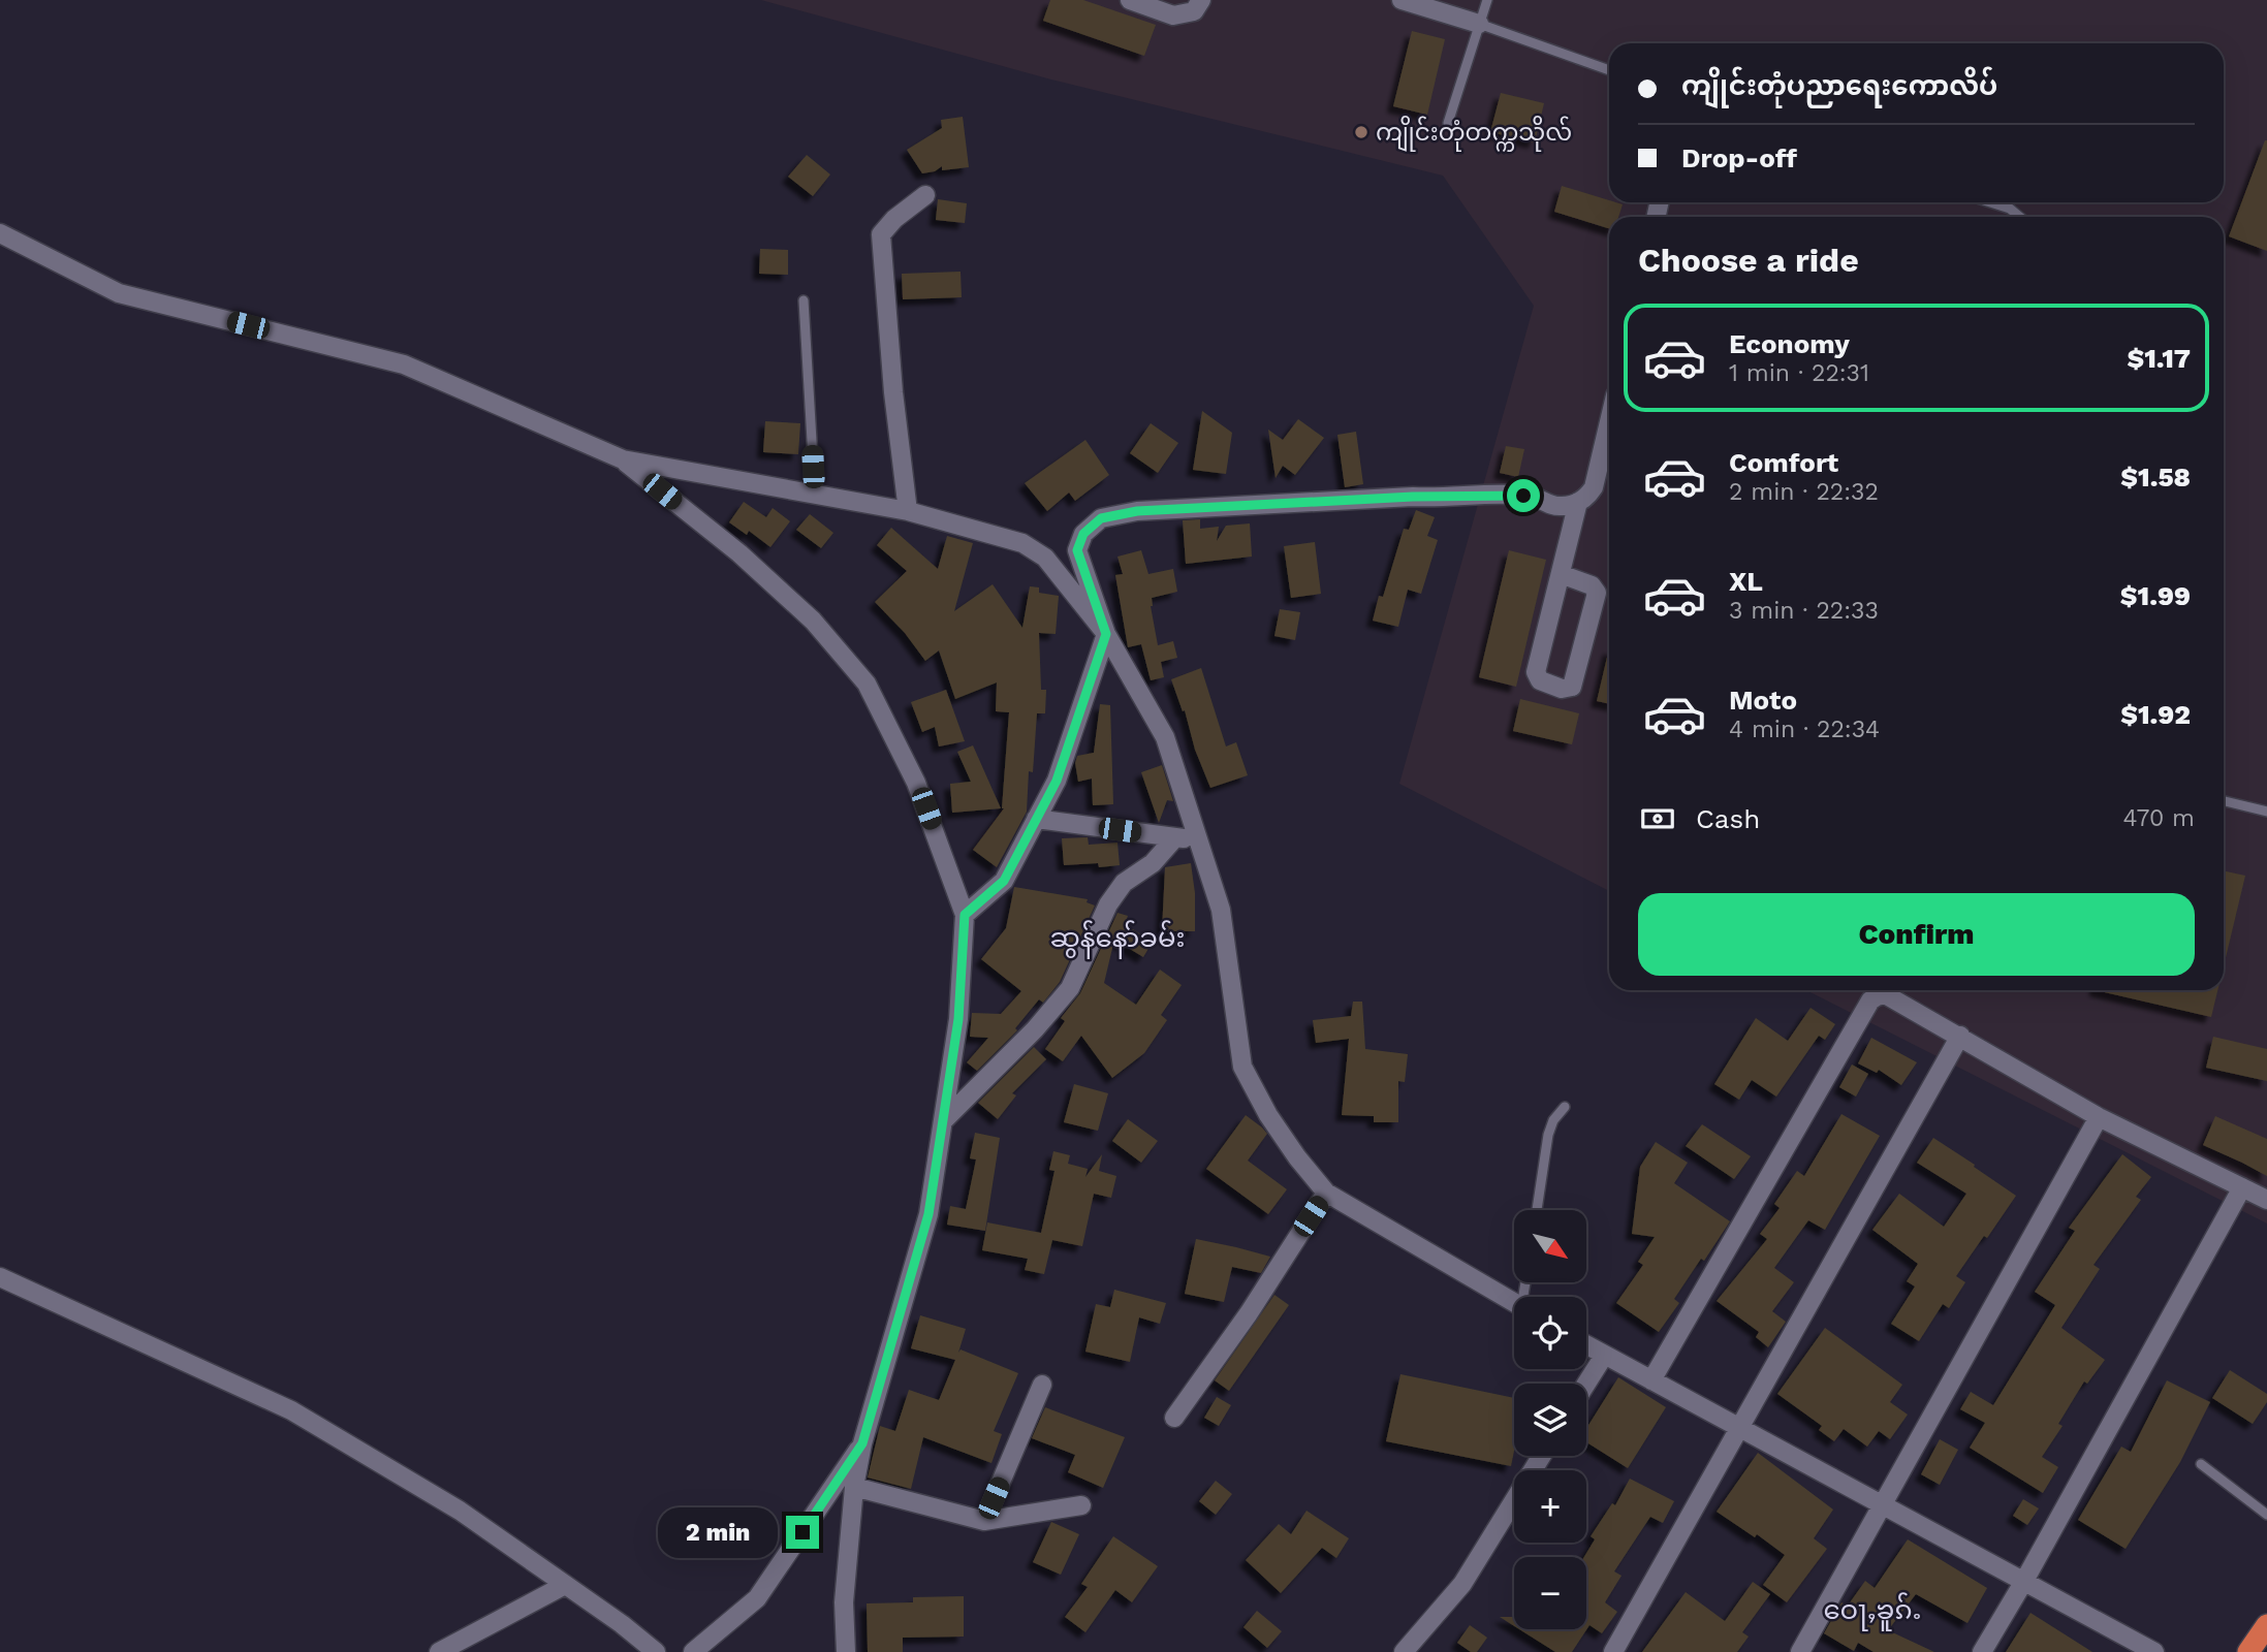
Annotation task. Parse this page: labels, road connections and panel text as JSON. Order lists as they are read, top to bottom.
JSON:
{
  "districts": ["ဆွန်နော်ခမ်း", "ဝေႃႇၶူၵ်ႉ"],
  "places": ["ကျိုင်းတုံတက္ကသိုလ်"],
  "north": "bottom right",
  "page": {
    "banner": ["ကျိုင်းတုံပညာရေးကောလိပ်", "Drop-off"],
    "heading": "Choose a ride",
    "list": [
      {
        "name": "Economy",
        "note": "1 min · 22:31",
        "value": "$1.17"
      },
      {
        "name": "Comfort",
        "note": "2 min · 22:32",
        "value": "$1.58"
      },
      {
        "name": "XL",
        "note": "3 min · 22:33",
        "value": "$1.99"
      },
      {
        "name": "Moto",
        "note": "4 min · 22:34",
        "value": "$1.92"
      }
    ],
    "pay": ["Cash", "470 m"],
    "buttons": "Confirm",
    "map_buttons": ["+", "−"],
    "bubble": "2 min"
  }
}
